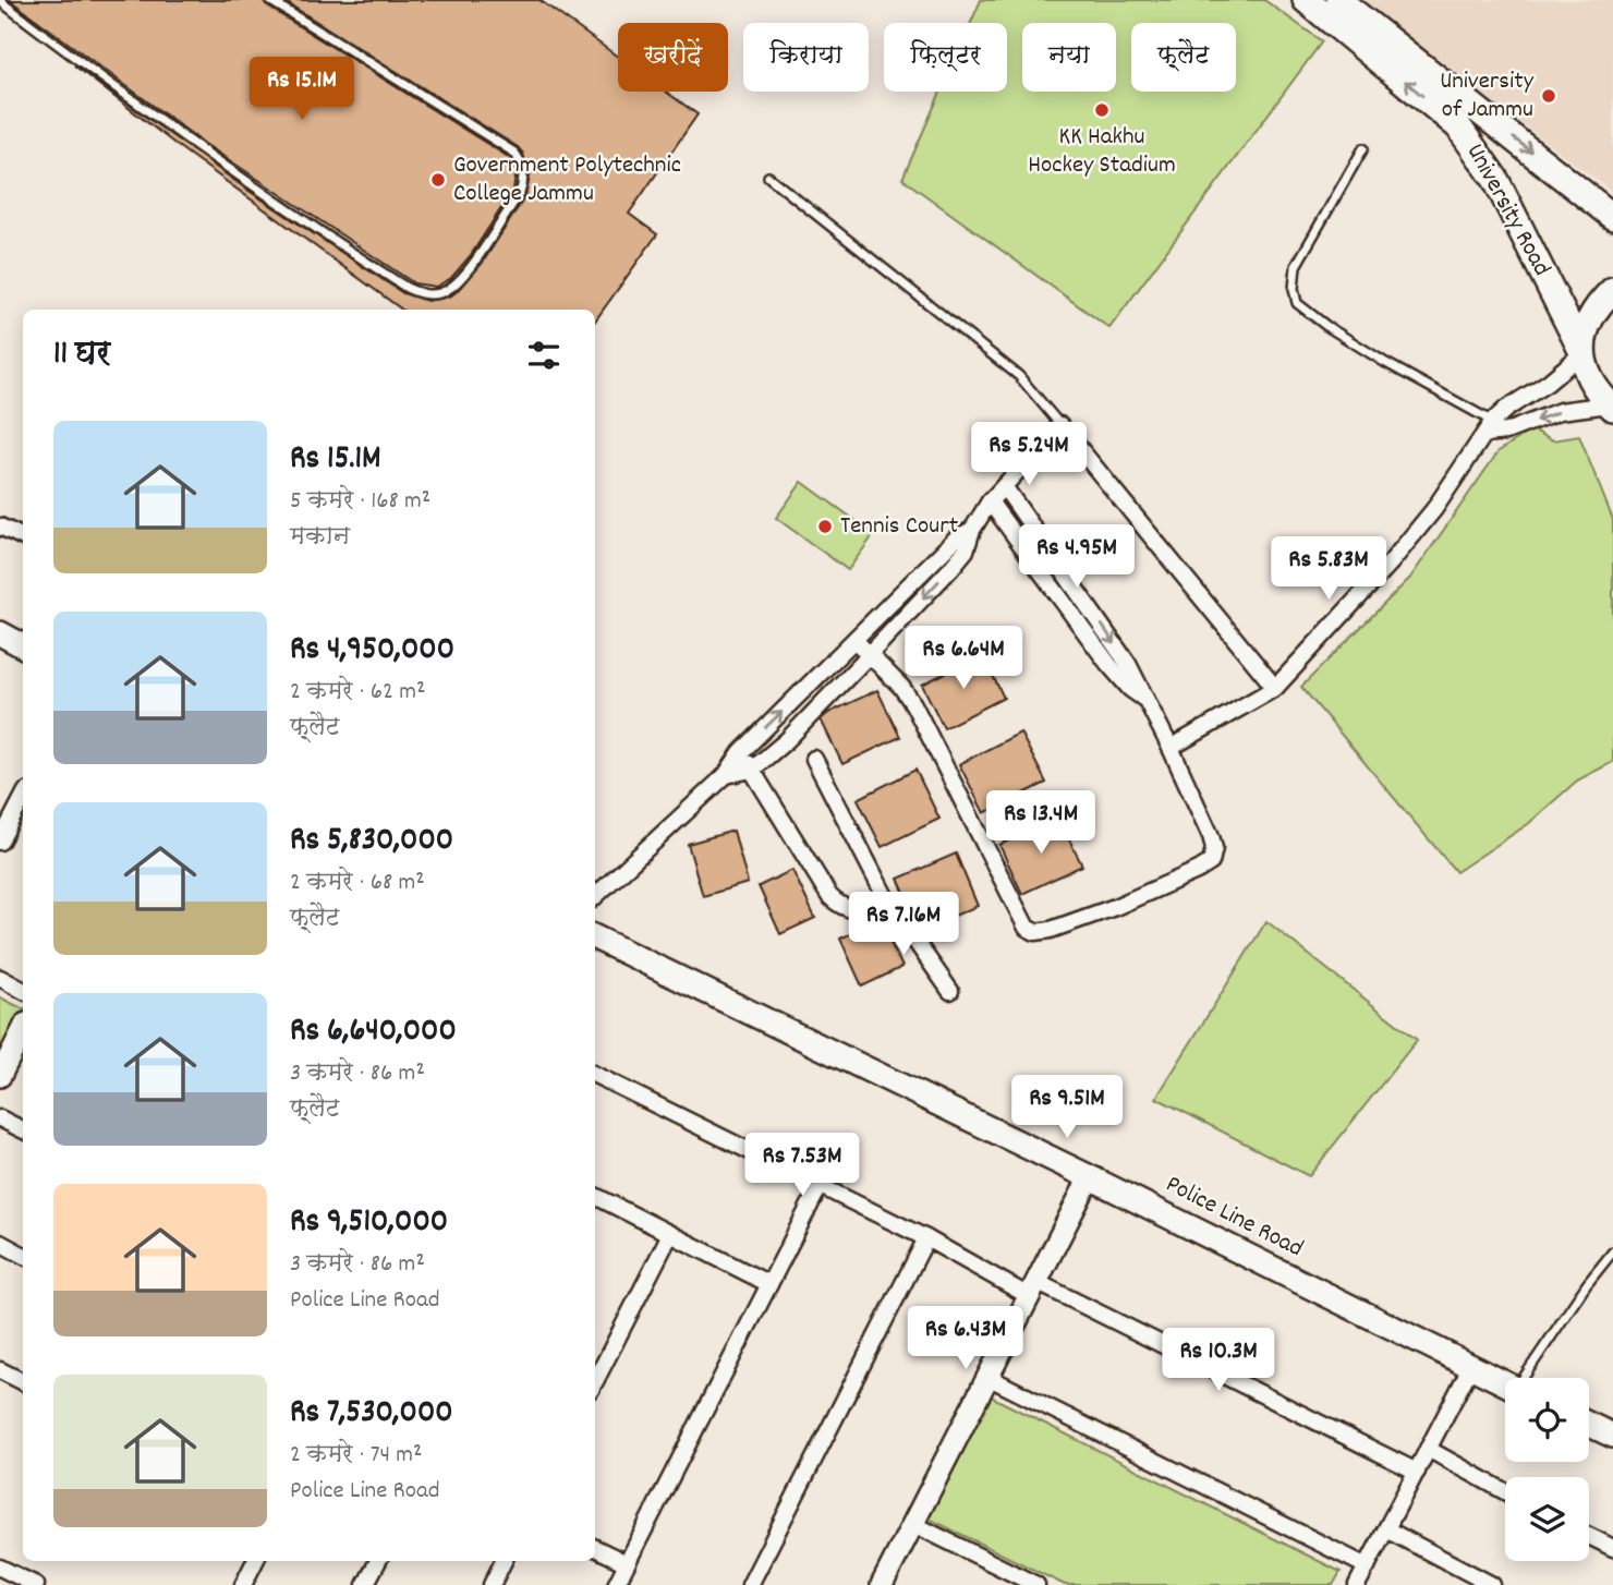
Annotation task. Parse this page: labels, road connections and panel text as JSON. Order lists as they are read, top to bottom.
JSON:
{
  "streets": {
    "main road": ["University Road", "Police Line Road"]
  },
  "places": [
    "University of Jammu",
    "KK Hakhu Hockey Stadium",
    "Government Polytechnic College Jammu",
    "Tennis Court"
  ],
  "page": {
    "chip": [
      "खरीदें",
      "किराया",
      "फ़िल्टर",
      "नया",
      "फ़्लैट"
    ],
    "price": [
      "Rs 15.1M",
      "Rs 5.24M",
      "Rs 4.95M",
      "Rs 5.83M",
      "Rs 6.64M",
      "Rs 13.4M",
      "Rs 7.16M",
      "Rs 9.51M",
      "Rs 7.53M",
      "Rs 6.43M",
      "Rs 10.3M"
    ],
    "heading": "11 घर",
    "list": [
      {
        "name": "Rs 15.1M",
        "note": "5 कमरे · 168 m² · मकान"
      },
      {
        "name": "Rs 4,950,000",
        "note": "2 कमरे · 62 m² · फ़्लैट"
      },
      {
        "name": "Rs 5,830,000",
        "note": "2 कमरे · 68 m² · फ़्लैट"
      },
      {
        "name": "Rs 6,640,000",
        "note": "3 कमरे · 86 m² · फ़्लैट"
      },
      {
        "name": "Rs 9,510,000",
        "note": "3 कमरे · 86 m² · Police Line Road"
      },
      {
        "name": "Rs 7,530,000",
        "note": "2 कमरे · 74 m² · Police Line Road"
      }
    ]
  }
}
